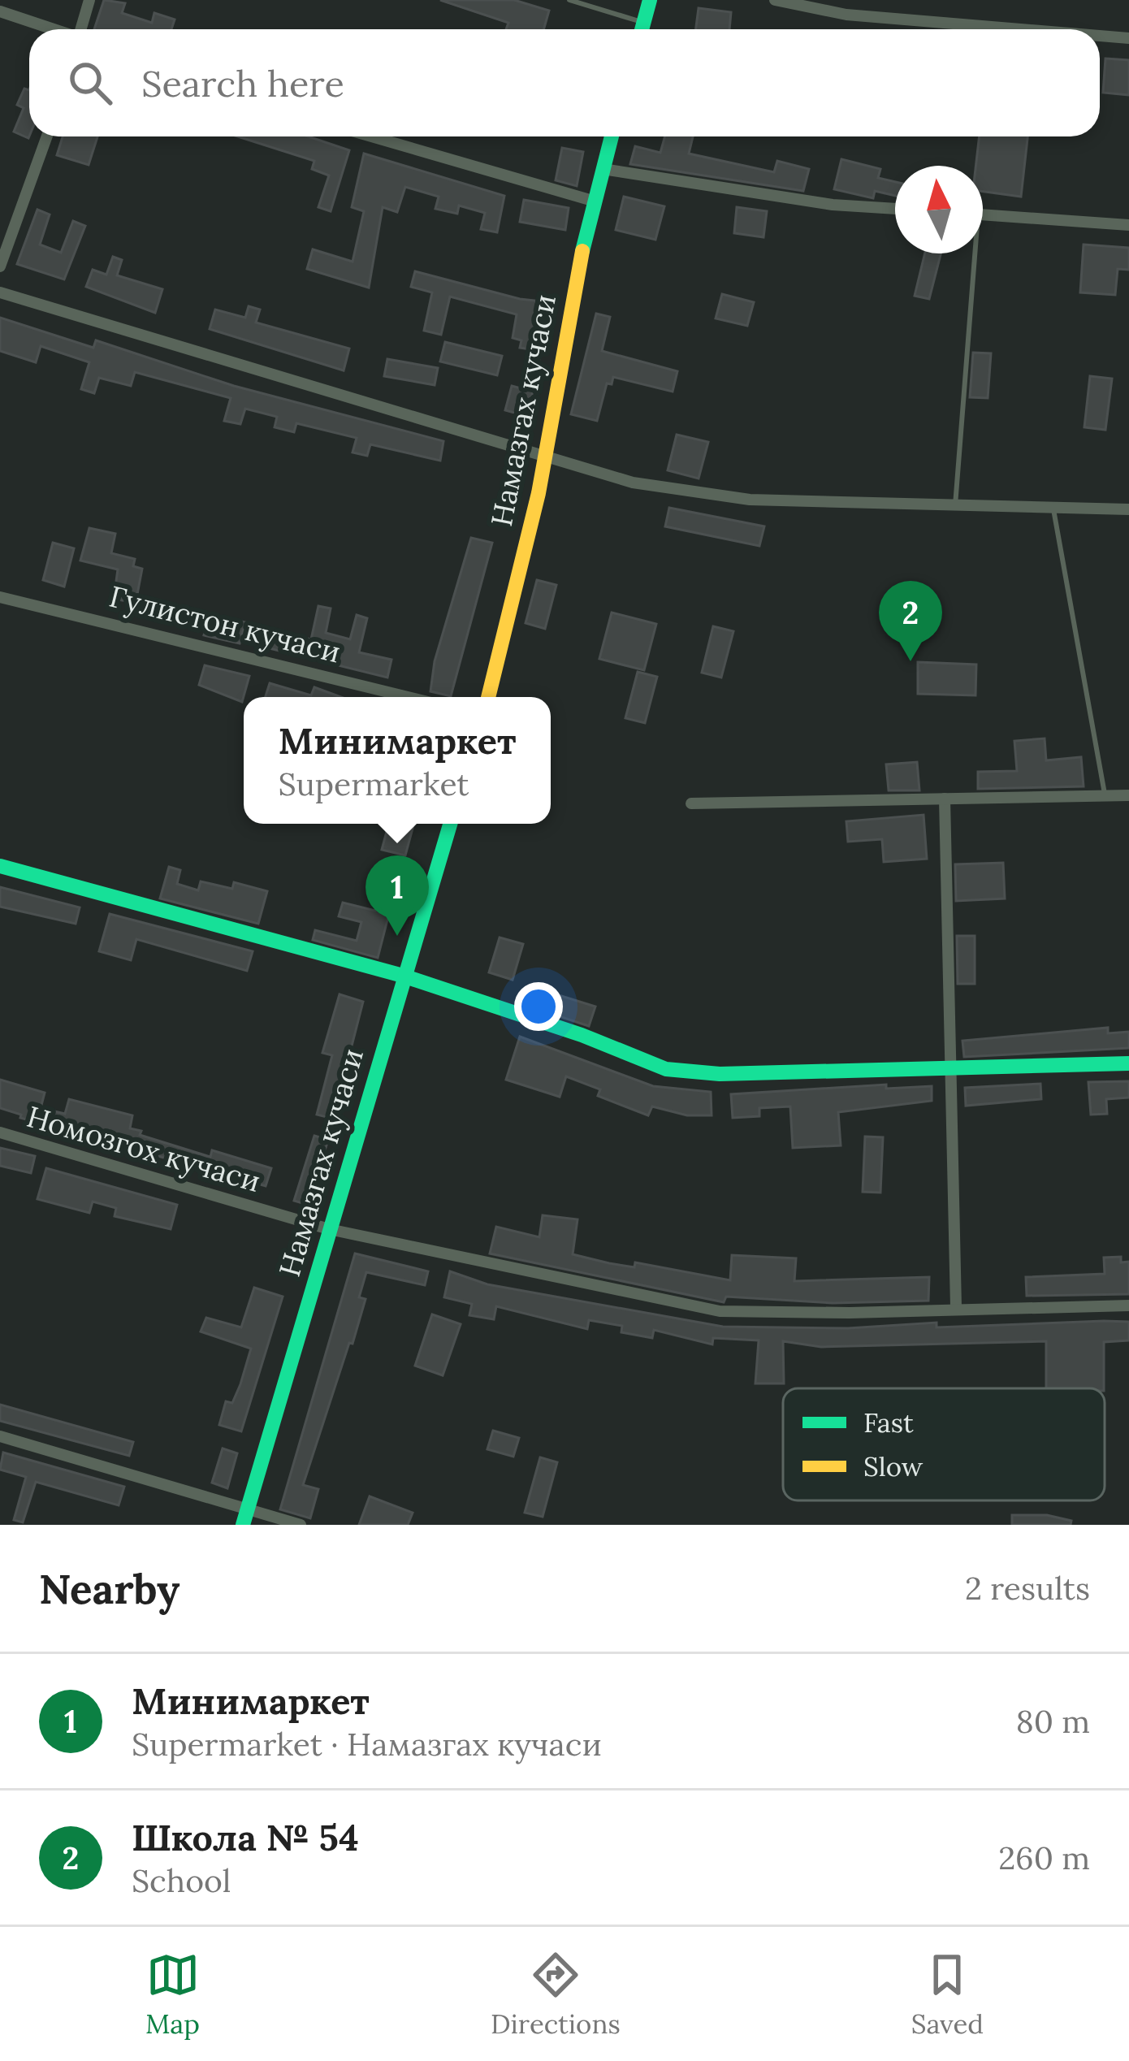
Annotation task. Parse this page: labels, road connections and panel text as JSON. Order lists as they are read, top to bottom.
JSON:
{
  "streets": {
    "street": ["Намазгах кучаси", "Гулистон кучаси", "Номозгох кучаси"]
  },
  "crossings": [
    ["Намазгах кучаси", "Номозгох кучаси"]
  ],
  "legend": ["Fast", "Slow"],
  "north": "top",
  "page": {
    "search": "Search here",
    "pins": ["2", "1"],
    "popup": ["Минимаркет", "Supermarket"],
    "heading": ["Nearby", "2 results"],
    "list": [
      {
        "mark": "1",
        "name": "Минимаркет",
        "note": "Supermarket · Намазгах кучаси",
        "value": "80 m"
      },
      {
        "mark": "2",
        "name": "Школа № 54",
        "note": "School",
        "value": "260 m"
      }
    ],
    "nav": ["Map", "Directions", "Saved"]
  }
}
